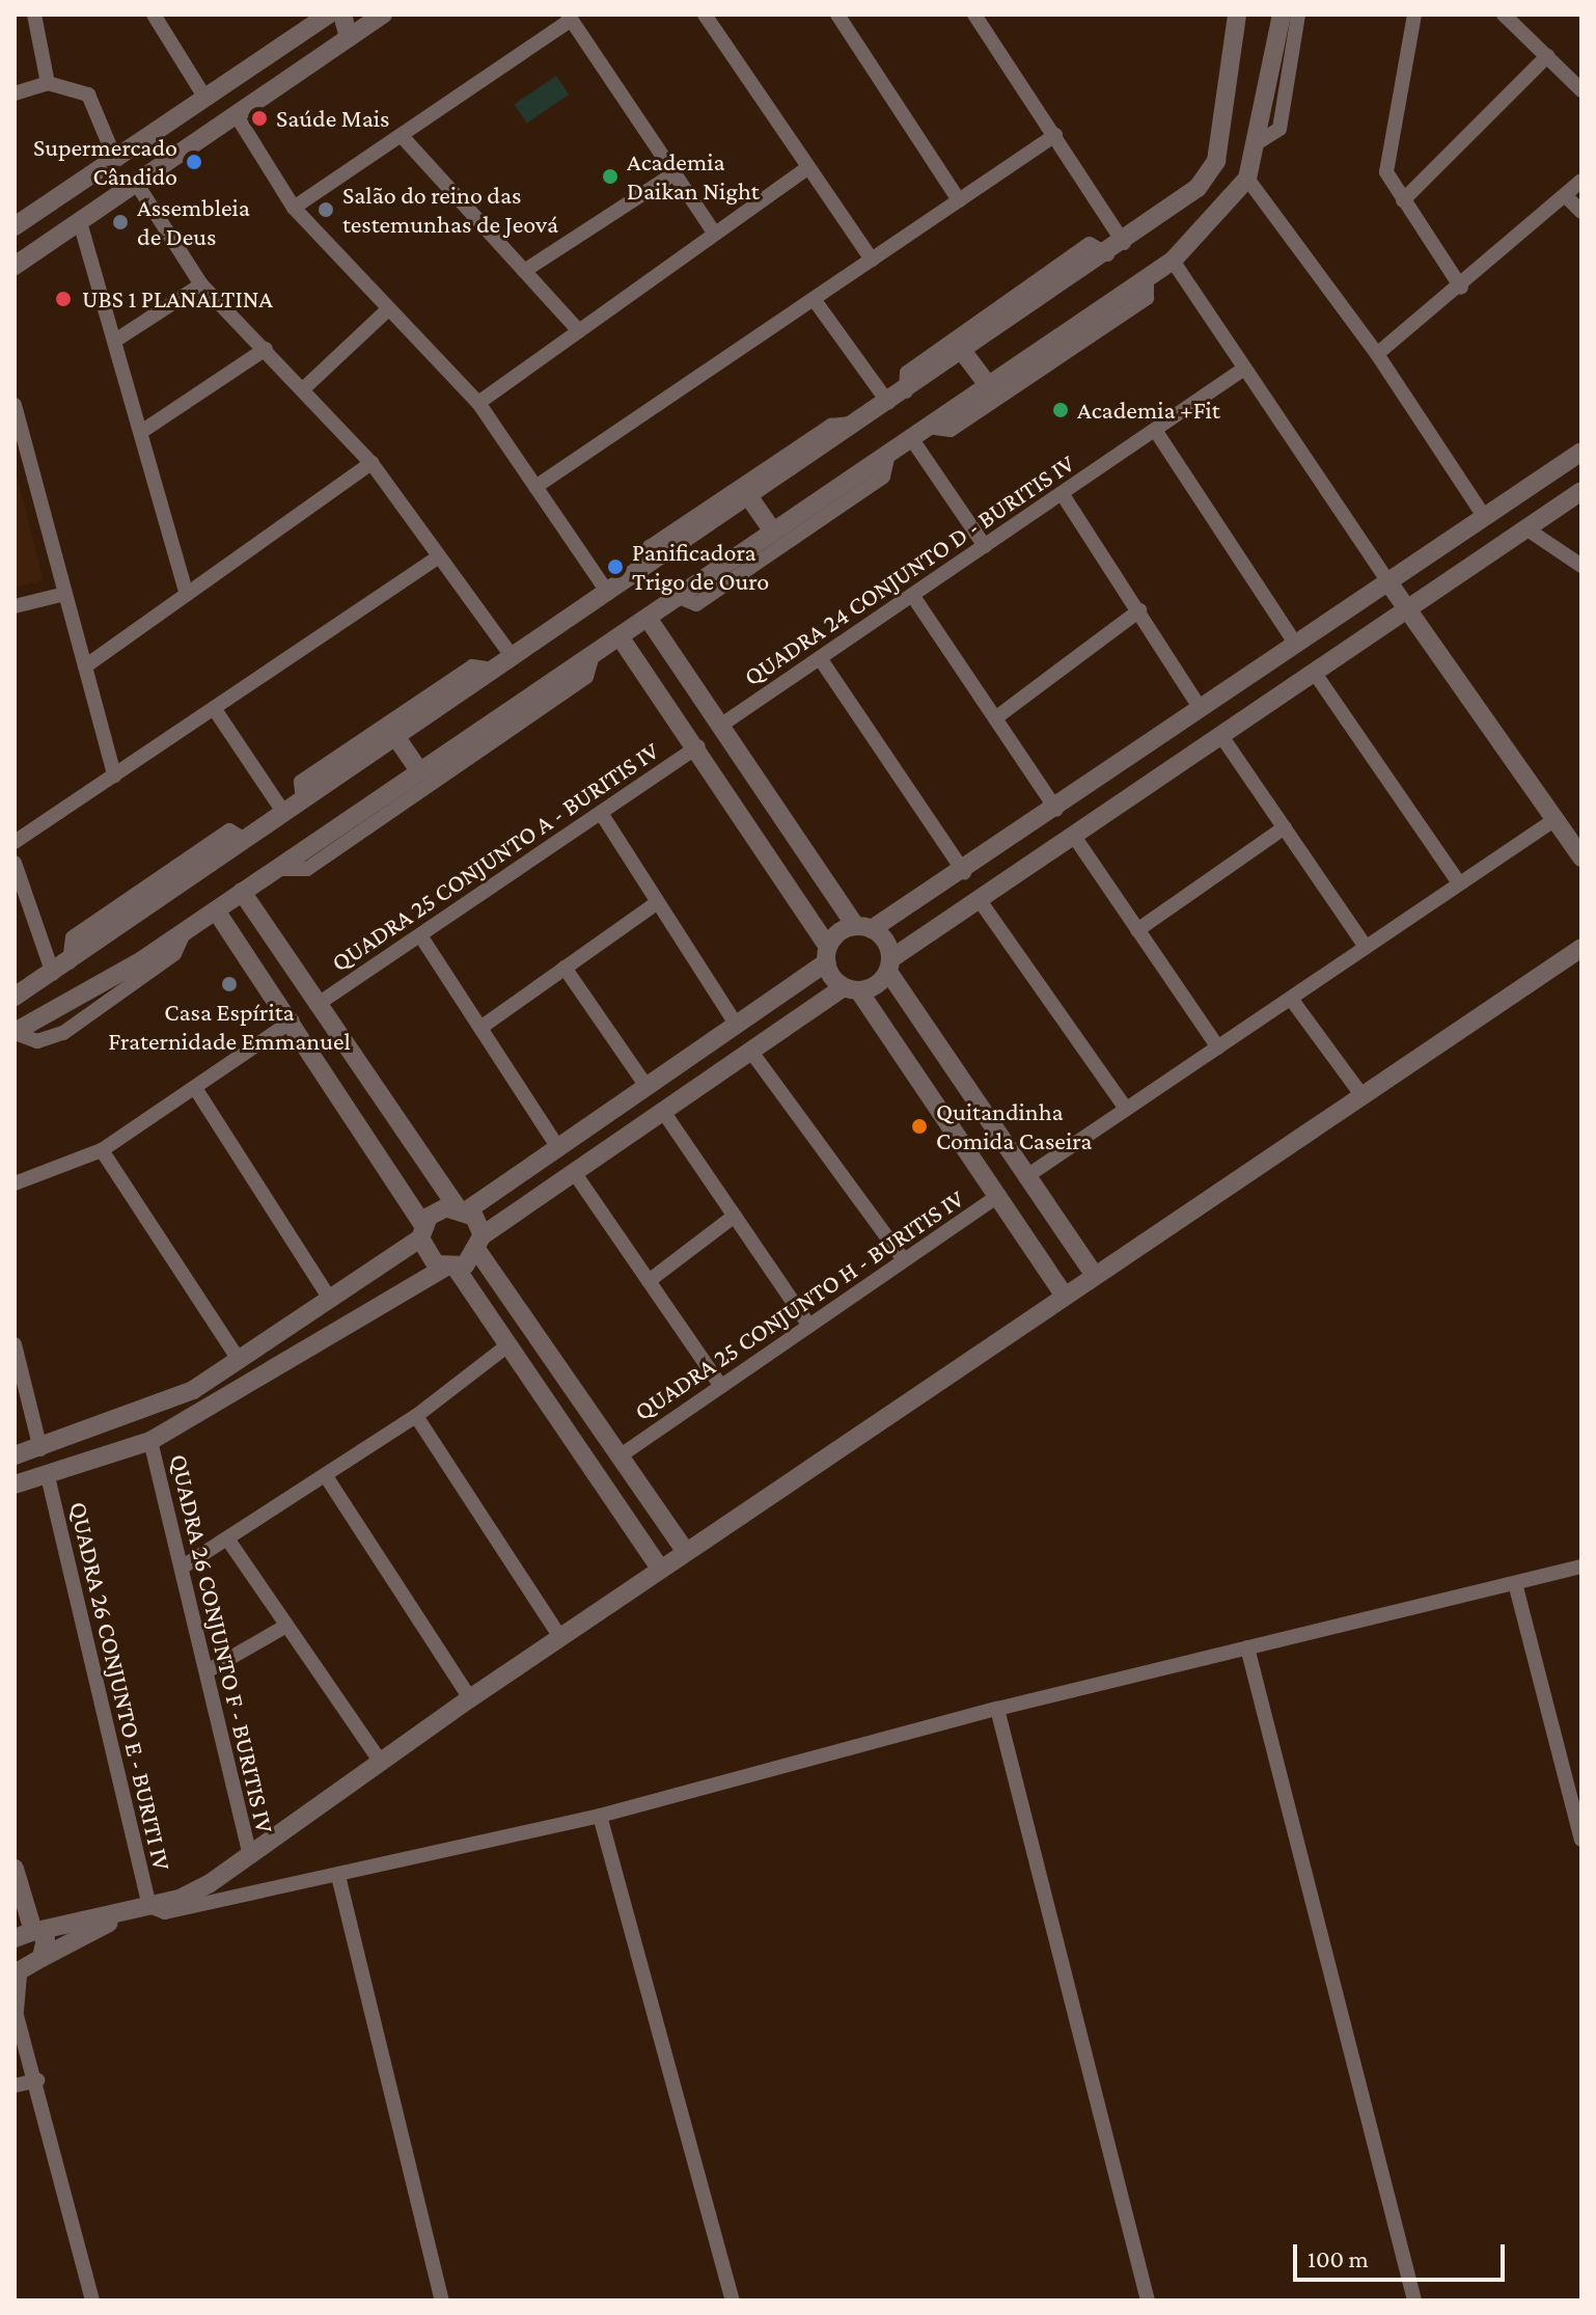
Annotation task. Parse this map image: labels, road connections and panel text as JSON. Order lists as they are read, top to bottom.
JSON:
{
  "streets": {
    "street": [
      "QUADRA 24 CONJUNTO D - BURITIS IV",
      "QUADRA 25 CONJUNTO A - BURITIS IV",
      "QUADRA 25 CONJUNTO H - BURITIS IV",
      "QUADRA 26 CONJUNTO F - BURITIS IV",
      "QUADRA 26 CONJUNTO E - BURITI IV"
    ]
  },
  "places": [
    "Saúde Mais",
    "Supermercado Cândido",
    "Academia Daikan Night",
    "Salão do reino das testemunhas de Jeová",
    "Assembleia de Deus",
    "UBS 1 PLANALTINA",
    "Academia +Fit",
    "Panificadora Trigo de Ouro",
    "Casa Espírita Fraternidade Emmanuel",
    "Quitandinha Comida Caseira"
  ],
  "scale_bar": "100 m"
}
